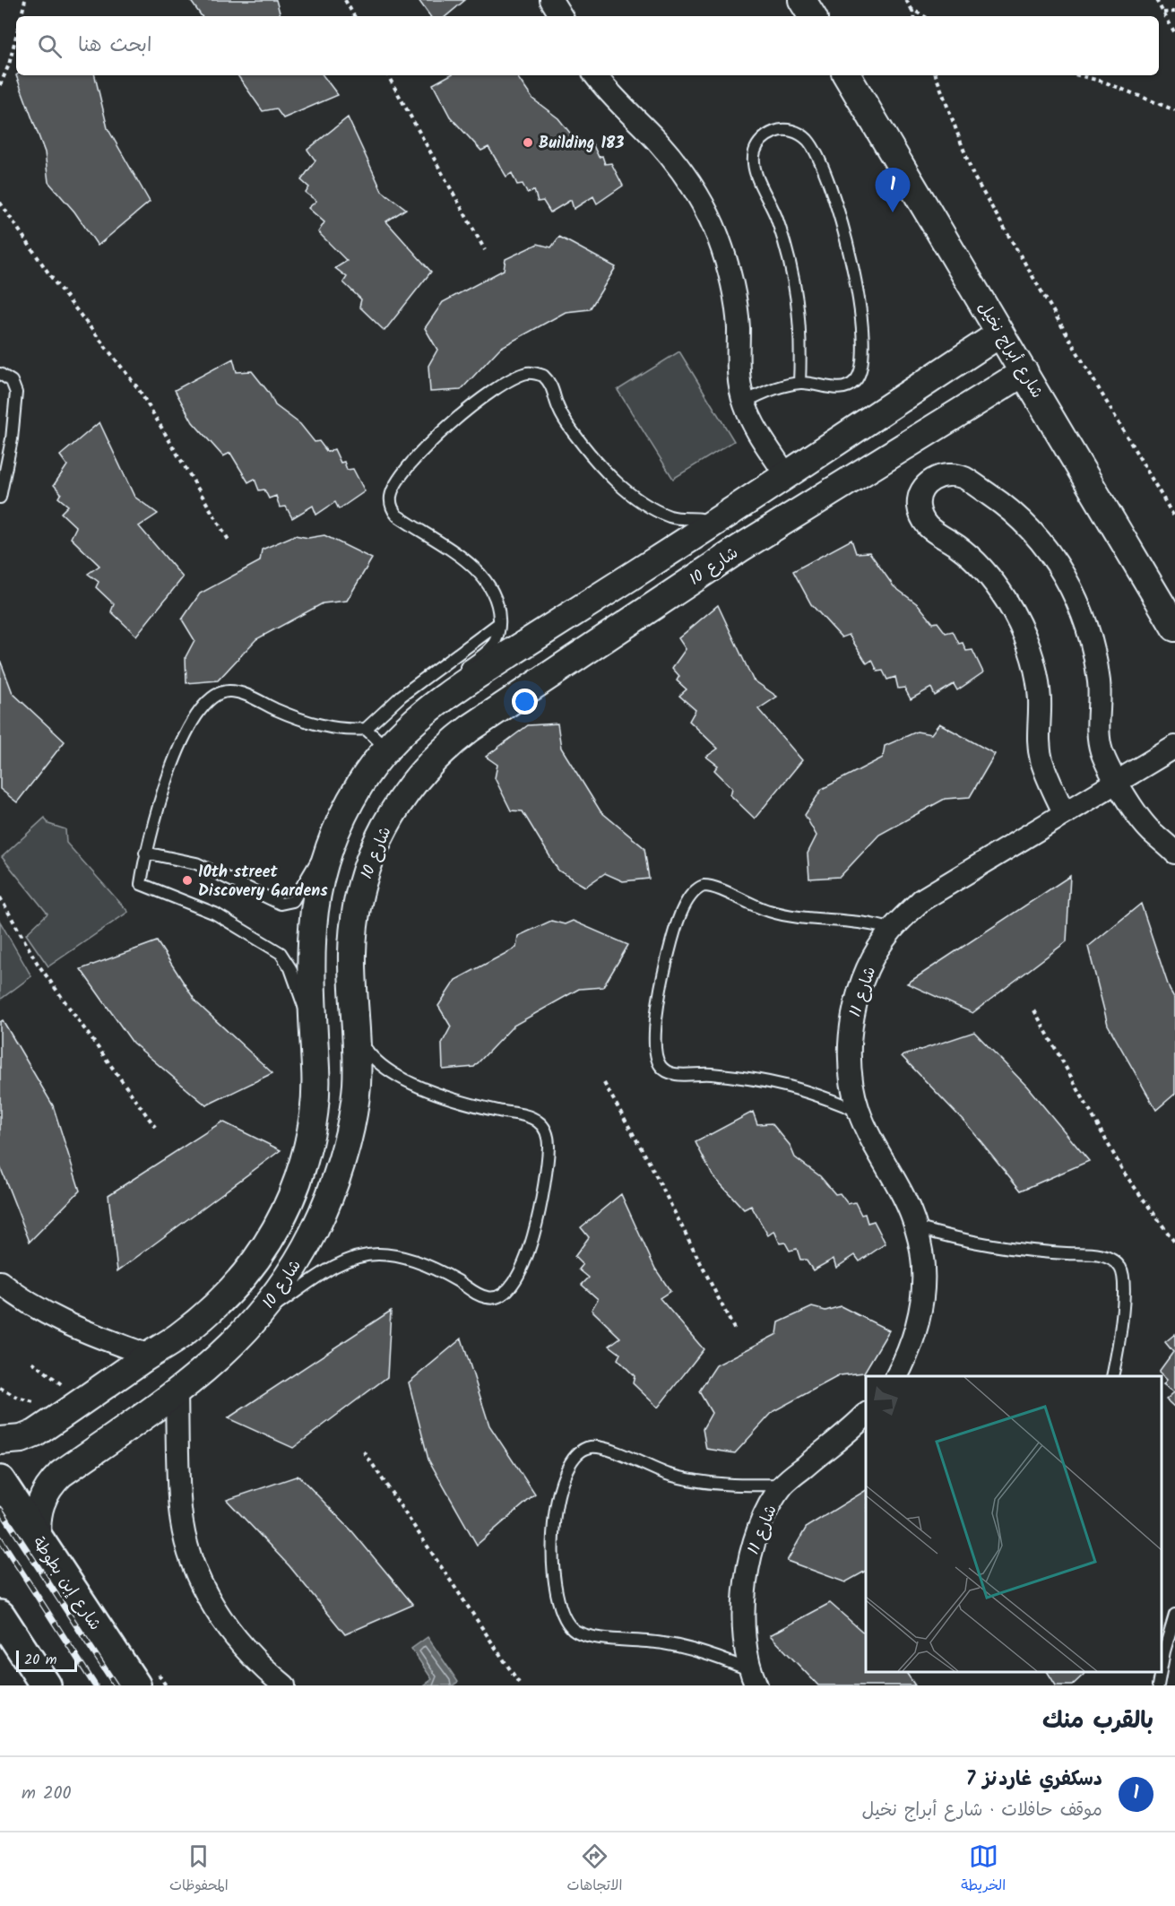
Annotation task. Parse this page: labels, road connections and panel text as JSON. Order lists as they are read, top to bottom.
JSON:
{
  "streets": {
    "main road": ["شارع إبن بطوطة"],
    "street": ["شارع أبراج نخيل", "شارع 10", "شارع 11"]
  },
  "crossings": [
    ["شارع أبراج نخيل", "شارع 10"],
    ["شارع 10", "شارع إبن بطوطة"]
  ],
  "places": ["Building 183", "10th street Discovery Gardens"],
  "scale_bar": "20 m",
  "page": {
    "search": "ابحث هنا",
    "pins": "1",
    "scale": "20 m",
    "heading": "بالقرب منك",
    "list": [
      {
        "mark": "1",
        "name": "دسكفري غاردنز 7",
        "note": "موقف حافلات · شارع أبراج نخيل",
        "value": "200 m"
      }
    ],
    "nav": ["الخريطة", "الاتجاهات", "المحفوظات"]
  }
}
